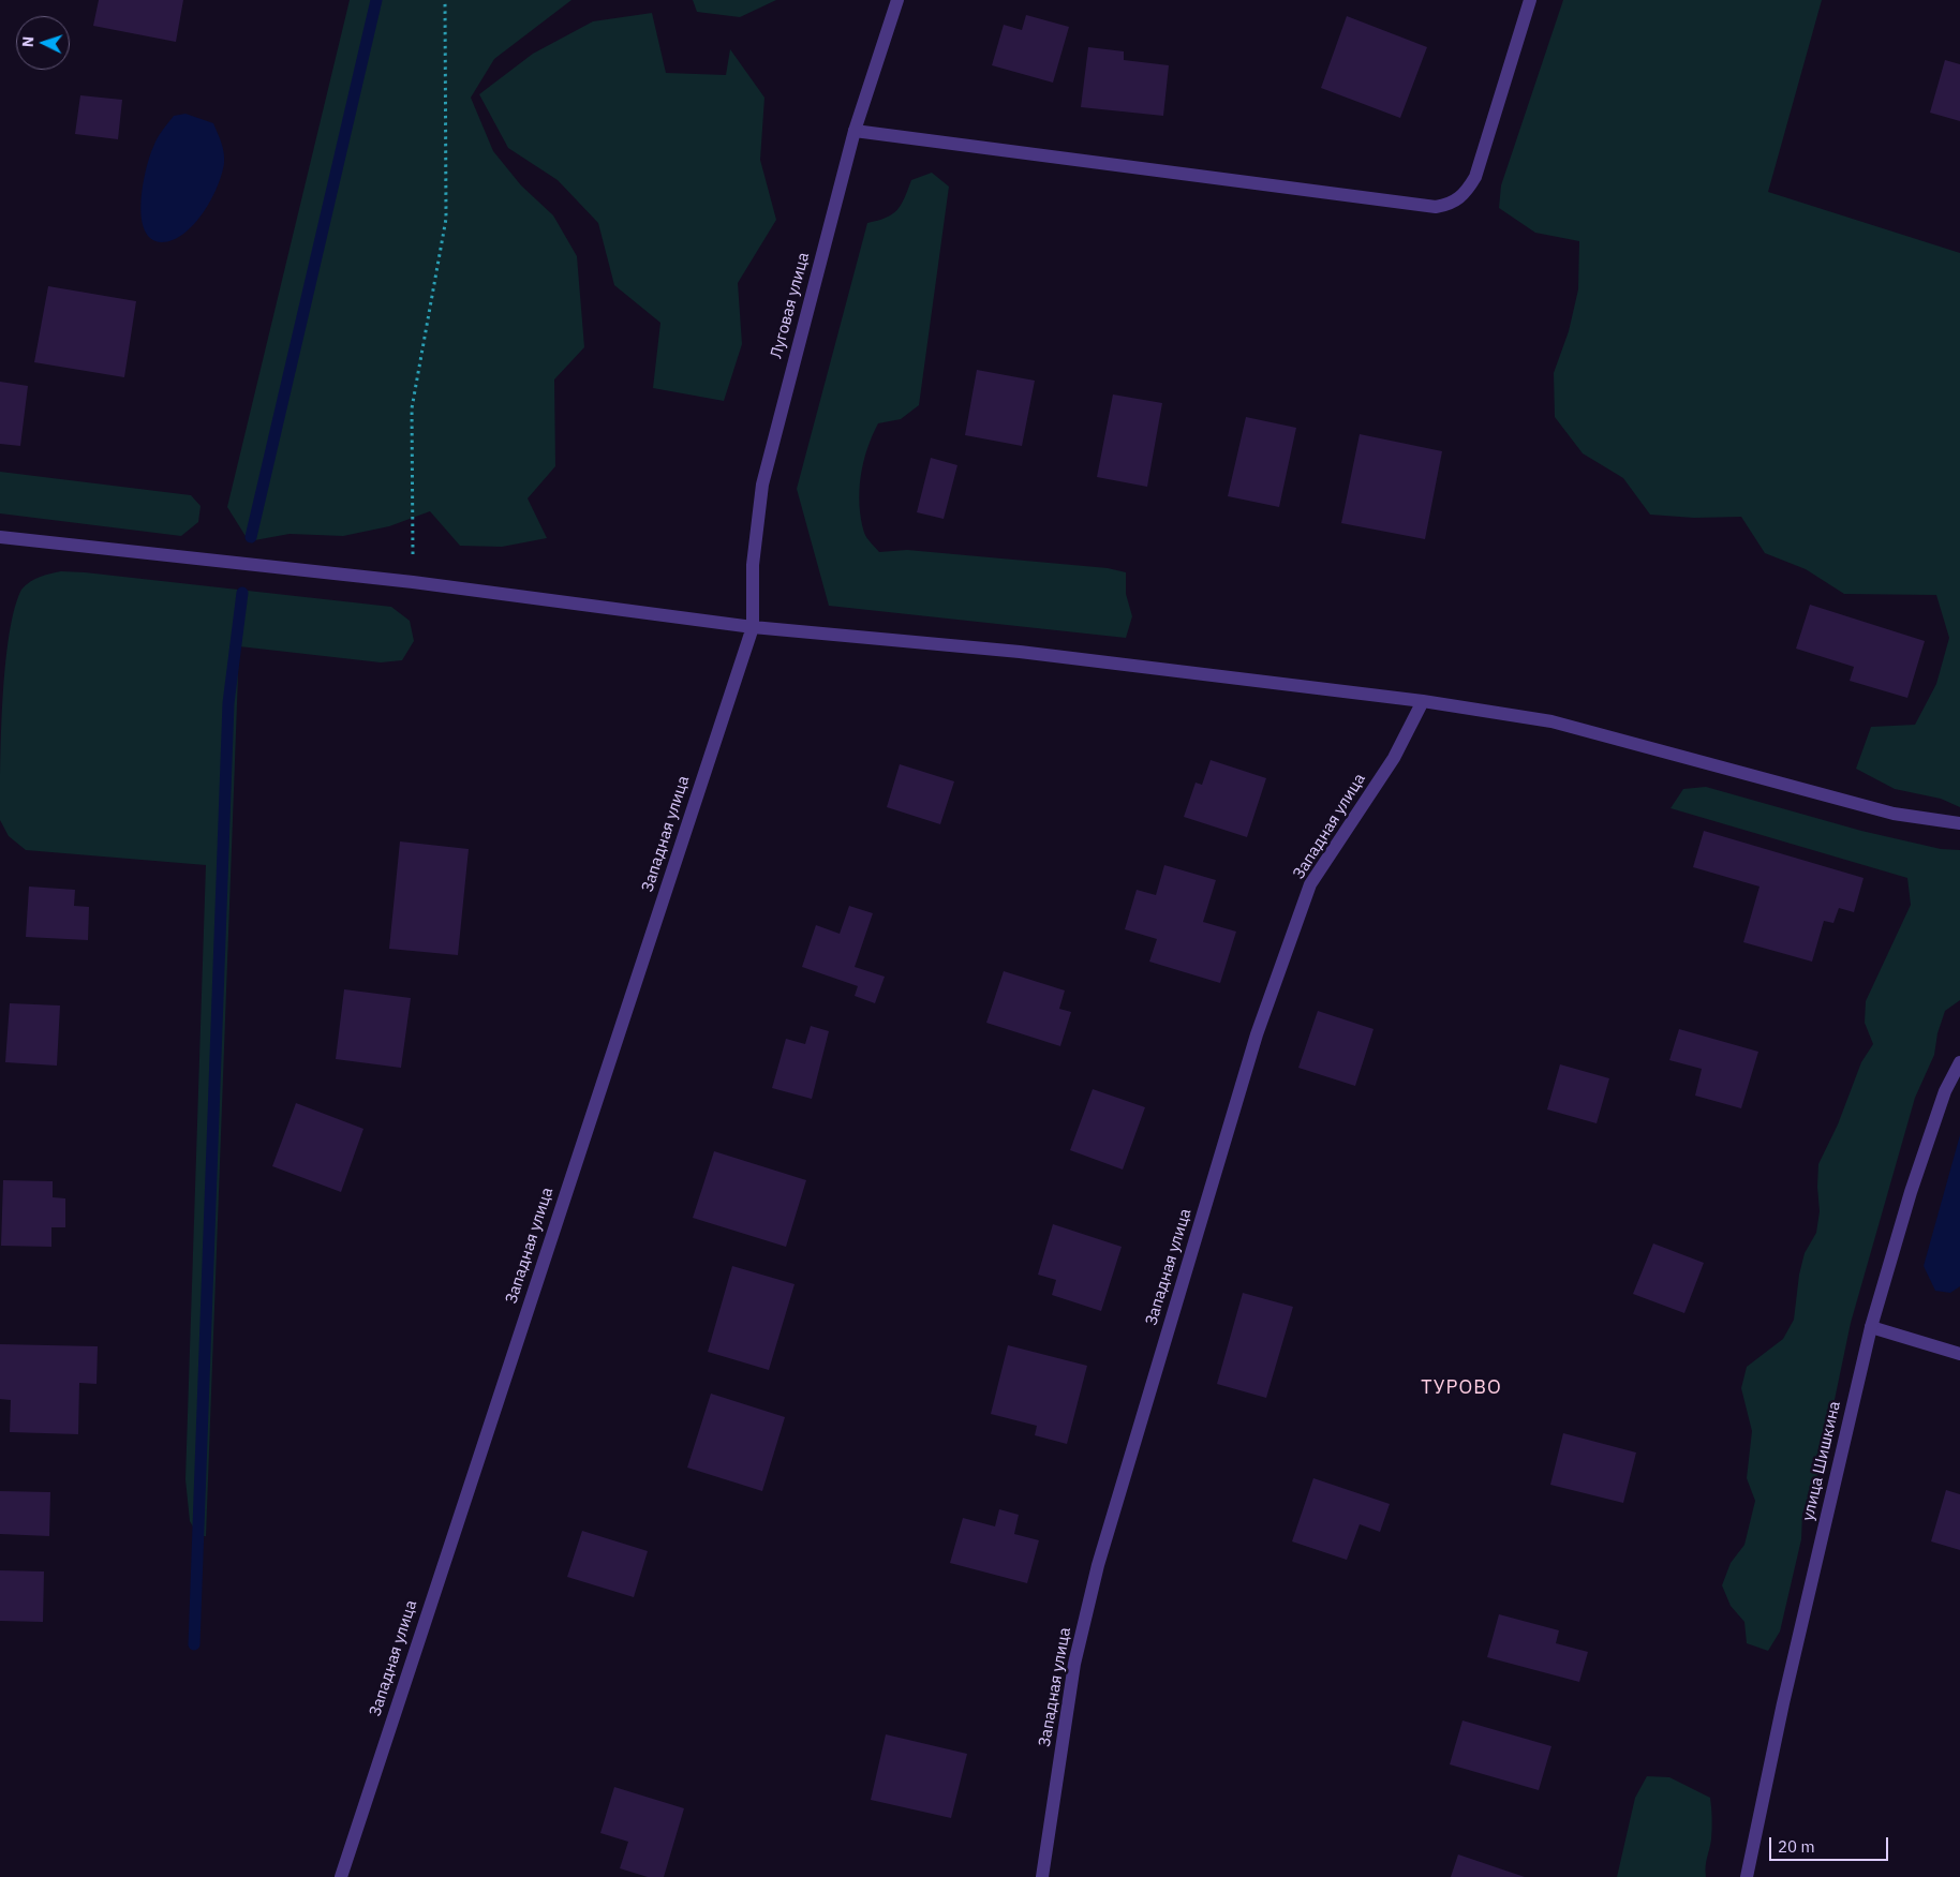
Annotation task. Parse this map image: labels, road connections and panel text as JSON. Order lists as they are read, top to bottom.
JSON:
{
  "streets": {
    "street": ["Луговая улица", "Западная улица", "улица Шишкина"]
  },
  "crossings": [
    ["Луговая улица", "Западная улица"]
  ],
  "districts": ["ТУРОВО"],
  "scale_bar": "20 m",
  "north": "left"
}
